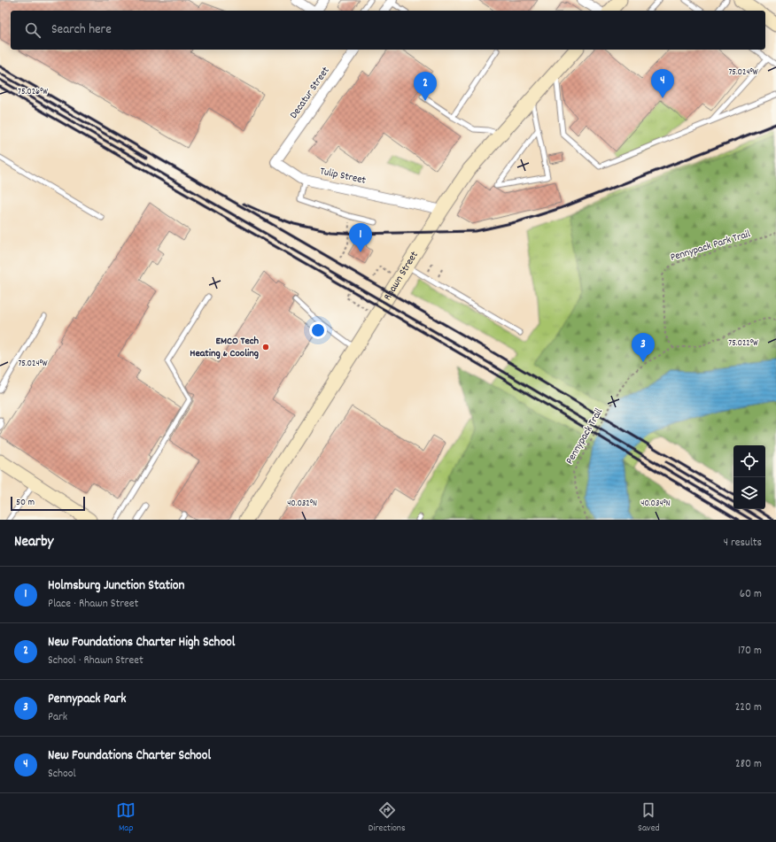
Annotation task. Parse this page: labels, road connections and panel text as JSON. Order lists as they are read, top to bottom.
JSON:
{
  "streets": {
    "main road": ["Rhawn Street"],
    "street": ["Decatur Street", "Tulip Street"],
    "path": ["Pennypack Park Trail", "Pennypack Trail"]
  },
  "crossings": [
    ["Decatur Street", "Tulip Street"],
    ["Tulip Street", "Rhawn Street"],
    ["Pennypack Park Trail", "Pennypack Trail"]
  ],
  "places": ["EMCO Tech Heating & Cooling"],
  "scale_bar": "50 m",
  "page": {
    "search": "Search here",
    "pins": [
      "4",
      "2",
      "1",
      "3"
    ],
    "scale": "50 m",
    "heading": ["Nearby", "4 results"],
    "list": [
      {
        "mark": "1",
        "name": "Holmsburg Junction Station",
        "note": "Place · Rhawn Street",
        "value": "60 m"
      },
      {
        "mark": "2",
        "name": "New Foundations Charter High School",
        "note": "School · Rhawn Street",
        "value": "170 m"
      },
      {
        "mark": "3",
        "name": "Pennypack Park",
        "note": "Park",
        "value": "220 m"
      },
      {
        "mark": "4",
        "name": "New Foundations Charter School",
        "note": "School",
        "value": "280 m"
      }
    ],
    "nav": ["Map", "Directions", "Saved"]
  },
  "coordinates": [
    "75.024°W",
    "75.026°W",
    "75.022°W",
    "40.032°N",
    "40.034°N"
  ]
}
